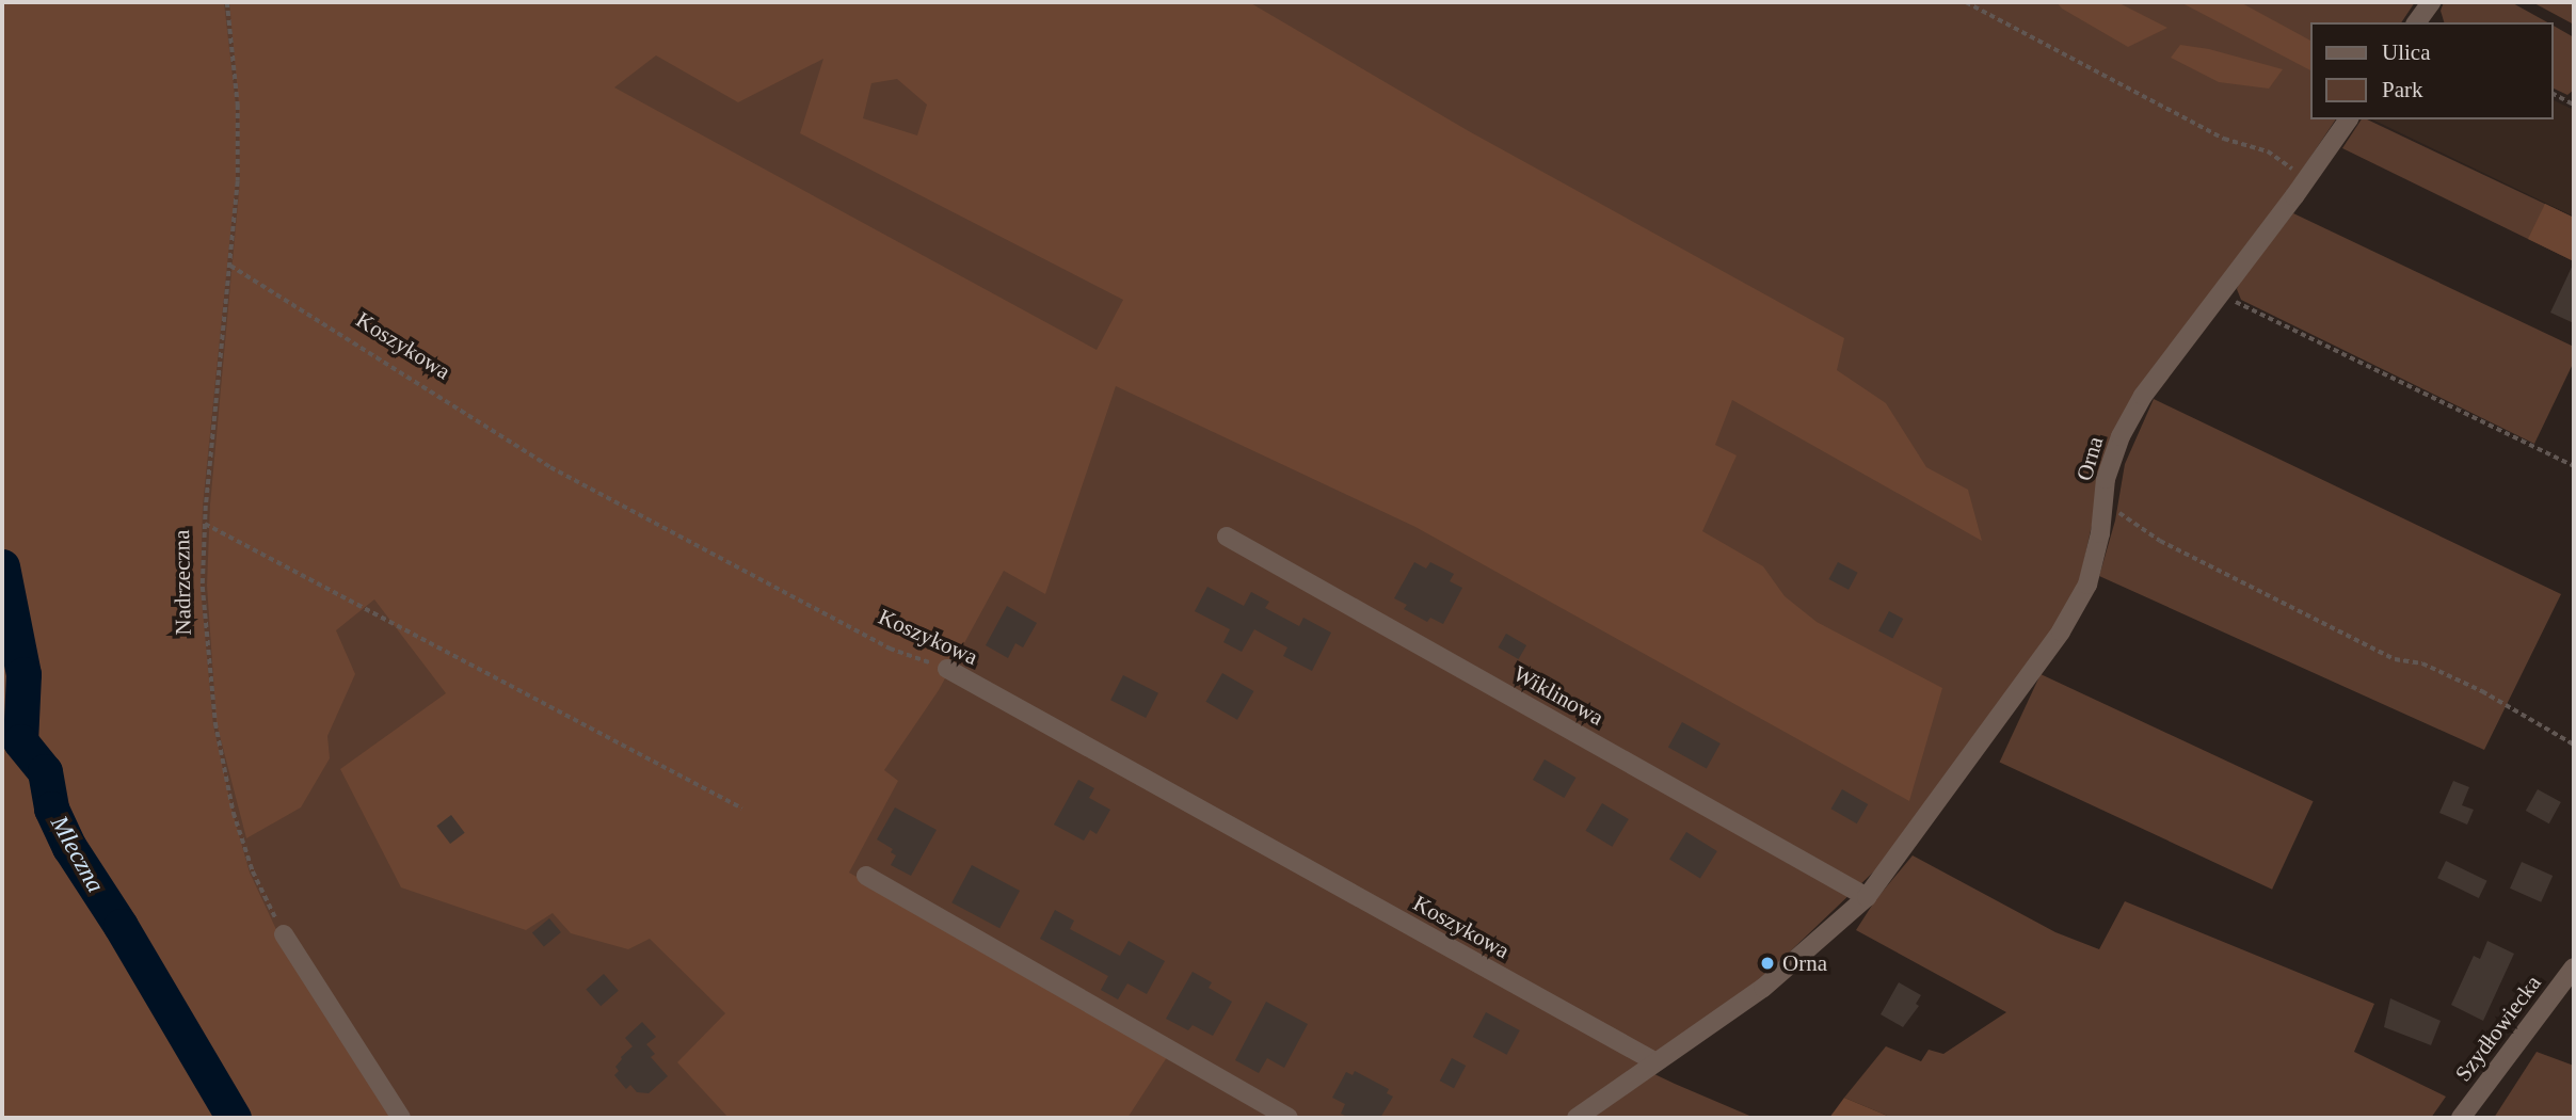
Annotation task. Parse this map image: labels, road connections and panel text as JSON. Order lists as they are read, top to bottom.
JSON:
{
  "streets": {
    "street": [
      "Koszykowa",
      "Orna",
      "Wiklinowa",
      "Szydłowiecka"
    ],
    "path": ["Nadrzeczna"]
  },
  "crossings": [
    ["Koszykowa", "Orna"],
    ["Koszykowa", "Nadrzeczna"],
    ["Orna", "Wiklinowa"]
  ],
  "water": ["Mleczna"],
  "places": ["Orna"],
  "legend": ["Ulica", "Park"]
}
